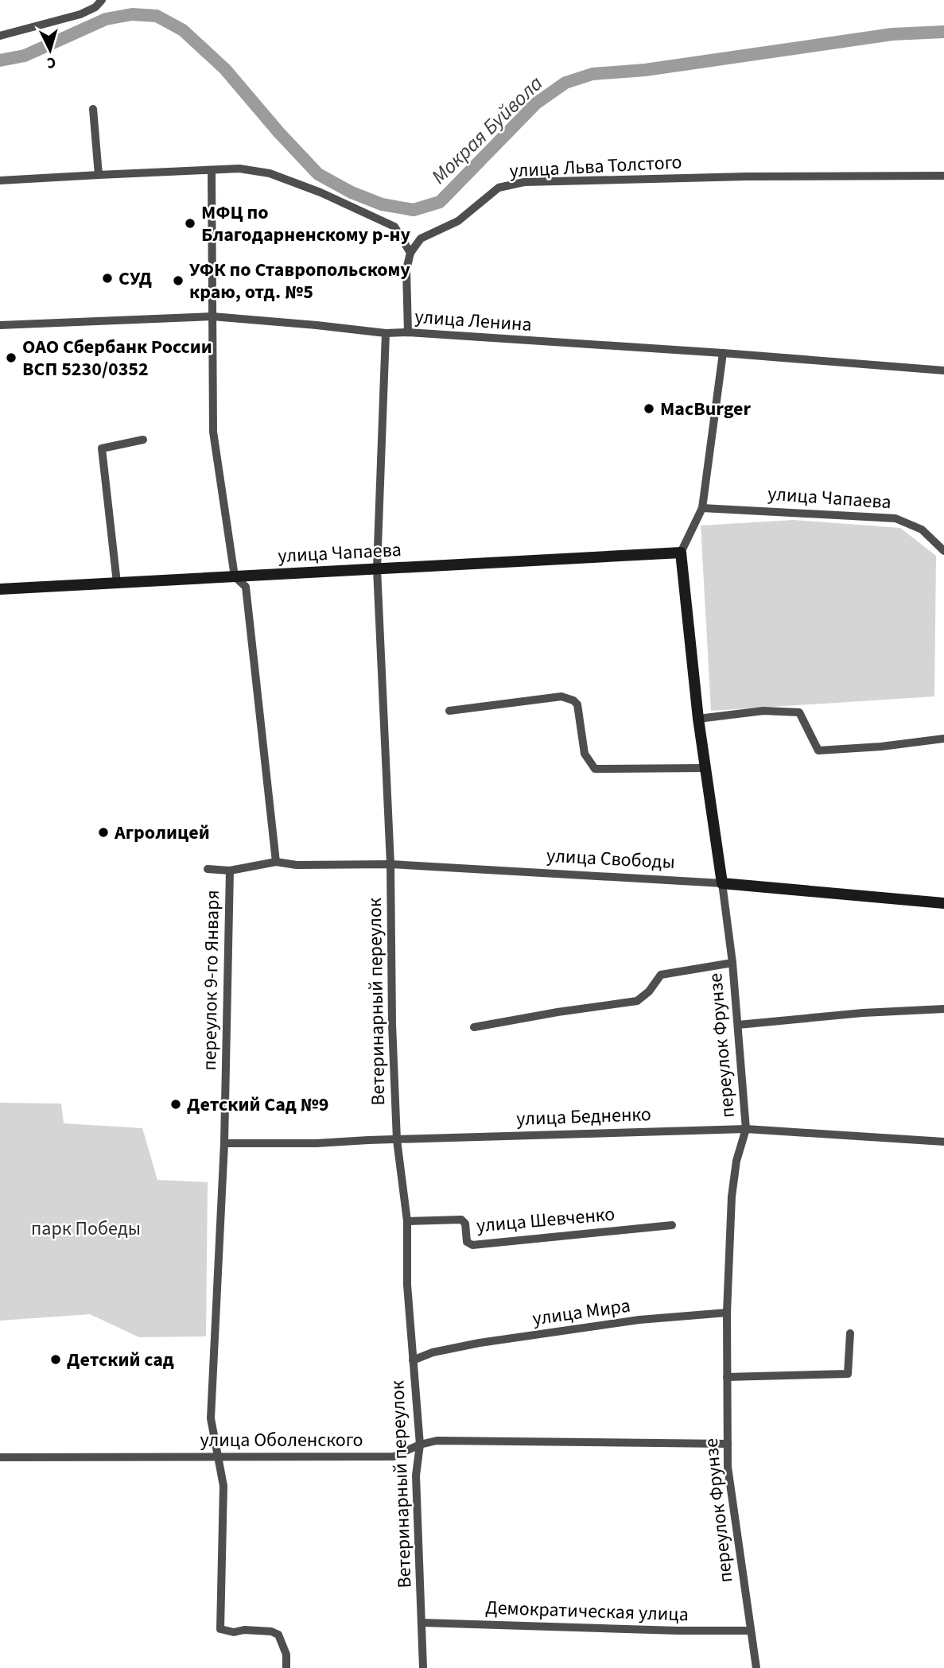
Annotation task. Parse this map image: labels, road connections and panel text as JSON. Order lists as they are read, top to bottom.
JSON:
{
  "streets": {
    "main road": ["улица Чапаева", "улица Свободы", "переулок Фрунзе"],
    "street": [
      "улица Льва Толстого",
      "улица Ленина",
      "переулок 9-го Января",
      "Ветеринарный переулок",
      "улица Бедненко",
      "улица Шевченко",
      "улица Мира",
      "улица Оболенского",
      "Демократическая улица"
    ]
  },
  "crossings": [
    ["улица Ленина", "Ветеринарный переулок"],
    ["улица Чапаева", "Ветеринарный переулок"],
    ["улица Чапаева", "переулок Фрунзе"],
    ["улица Свободы", "переулок 9-го Января"],
    ["улица Свободы", "Ветеринарный переулок"],
    ["улица Свободы", "переулок Фрунзе"],
    ["переулок 9-го Января", "улица Бедненко"],
    ["переулок 9-го Января", "улица Оболенского"],
    ["Ветеринарный переулок", "улица Бедненко"],
    ["Ветеринарный переулок", "улица Шевченко"],
    ["Ветеринарный переулок", "улица Мира"],
    ["Ветеринарный переулок", "улица Оболенского"],
    ["Ветеринарный переулок", "Демократическая улица"],
    ["переулок Фрунзе", "улица Бедненко"],
    ["переулок Фрунзе", "улица Мира"],
    ["переулок Фрунзе", "улица Оболенского"],
    ["переулок Фрунзе", "Демократическая улица"]
  ],
  "water": ["Мокрая Буйвола"],
  "parks": ["парк Победы"],
  "places": [
    "МФЦ по Благодарненскому р-ну",
    "СУД",
    "УФК по Ставропольскому краю, отд. №5",
    "ОАО Сбербанк России ВСП 5230/0352",
    "MacBurger",
    "Агролицей",
    "Детский Сад №9",
    "Детский сад"
  ],
  "north": "bottom"
}
